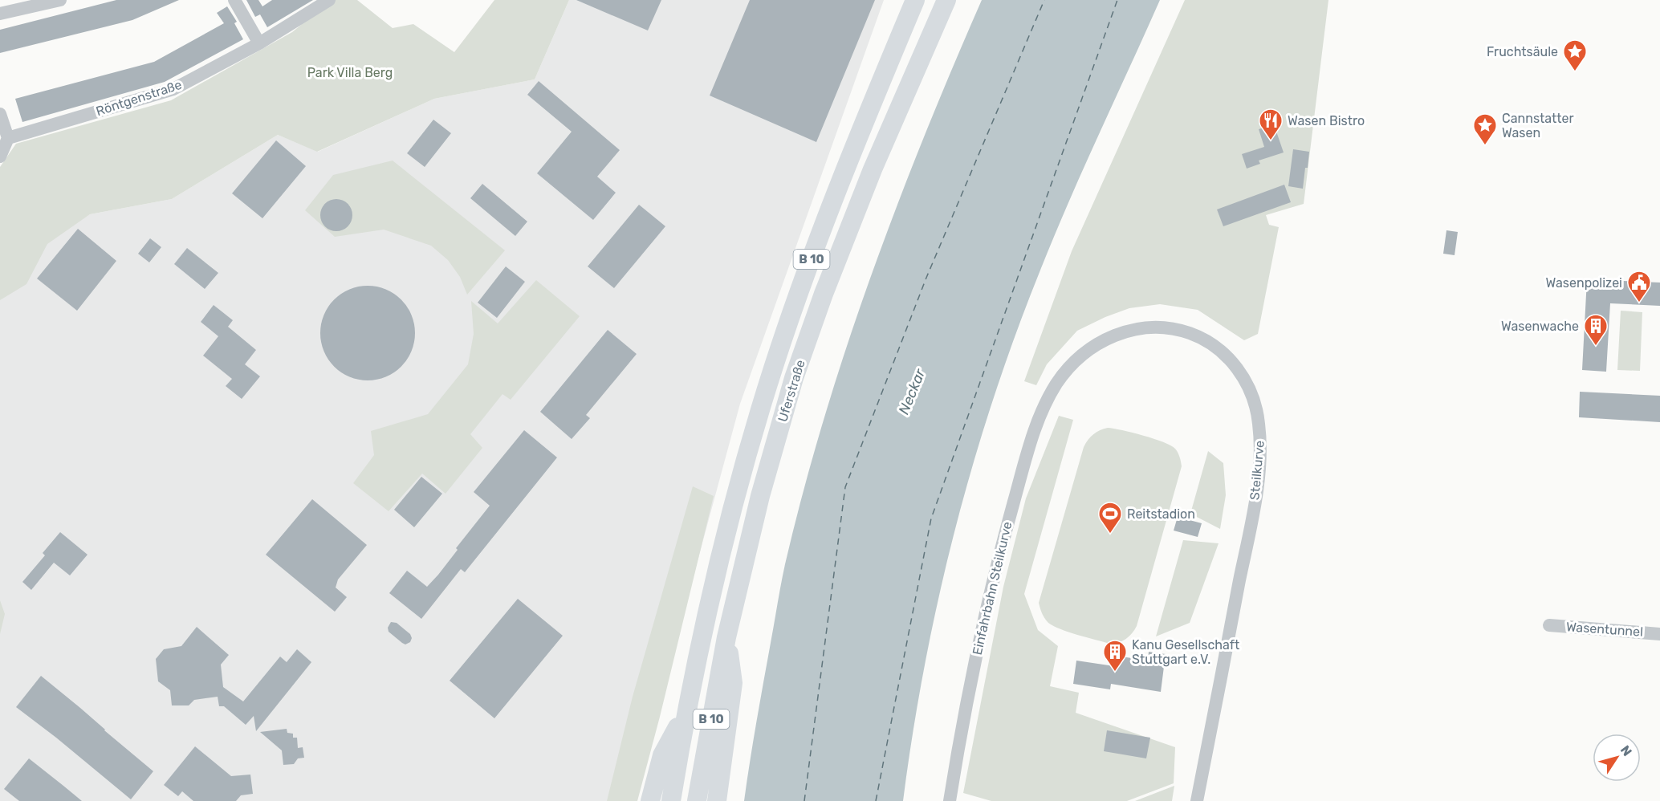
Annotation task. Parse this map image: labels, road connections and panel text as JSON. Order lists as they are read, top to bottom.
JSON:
{
  "streets": {
    "highway": ["B 10", "Uferstraße"],
    "street": [
      "Röntgenstraße",
      "Steilkurve",
      "Einfahrbahn Steilkurve",
      "Wasentunnel"
    ]
  },
  "crossings": [
    ["B 10", "Uferstraße"],
    ["Steilkurve", "Einfahrbahn Steilkurve"]
  ],
  "water": ["Neckar"],
  "parks": ["Park Villa Berg"],
  "places": {
    "place": ["Fruchtsäule", "Cannstatter Wasen"],
    "restaurant": ["Wasen Bistro"],
    "public building": ["Wasenpolizei"],
    "building": ["Wasenwache", "Kanu Gesellschaft Stuttgart e.V."],
    "sports": ["Reitstadion"]
  },
  "north": "top right"
}
